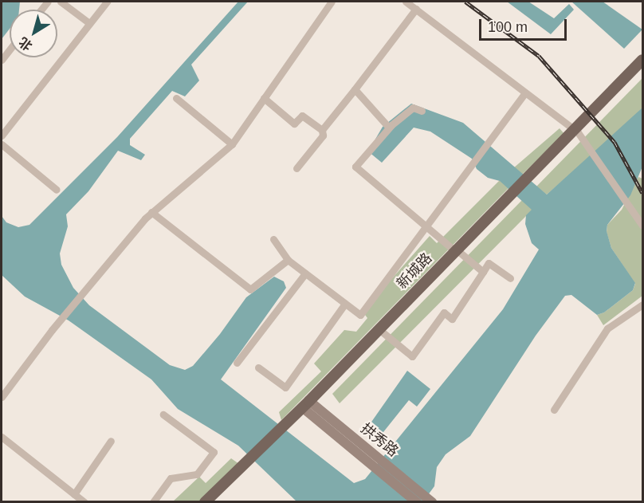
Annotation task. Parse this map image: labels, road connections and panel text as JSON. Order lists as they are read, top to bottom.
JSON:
{
  "streets": {
    "main road": ["新城路", "拱秀路"]
  },
  "crossings": [
    ["新城路", "拱秀路"]
  ],
  "scale_bar": "100 m",
  "north": "bottom left"
}
